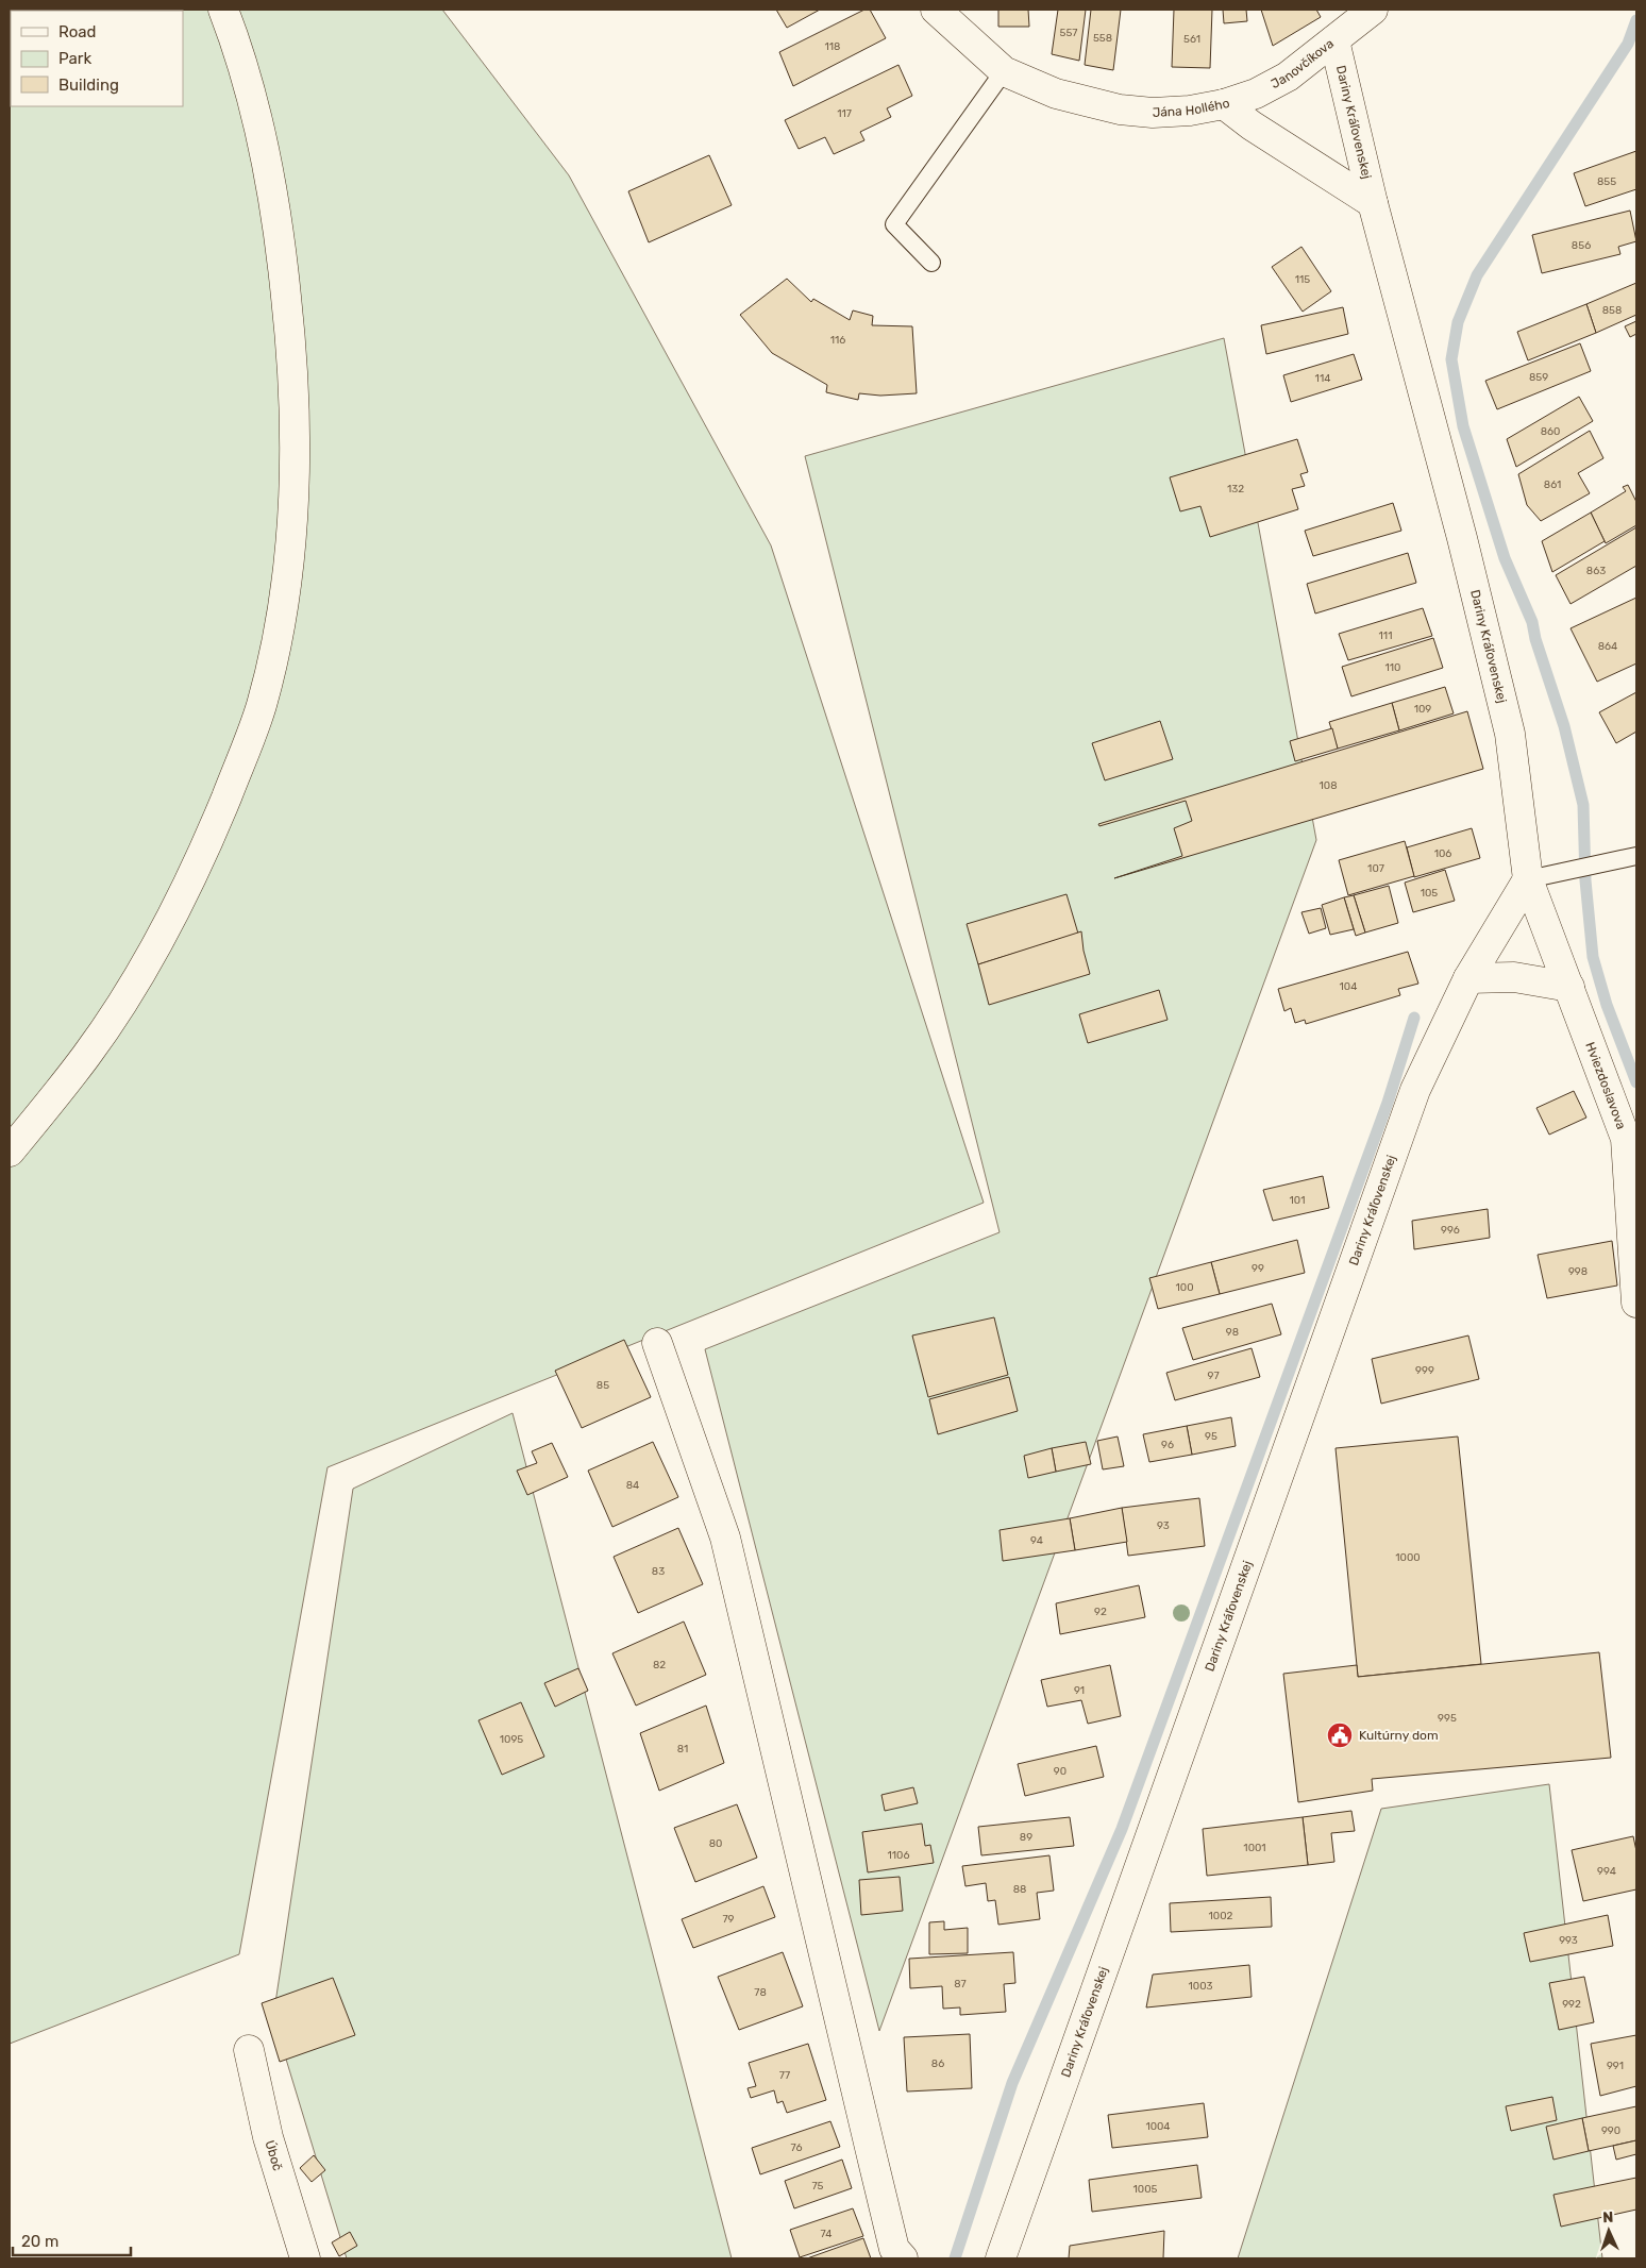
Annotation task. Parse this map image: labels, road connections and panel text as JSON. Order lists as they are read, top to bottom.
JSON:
{
  "streets": {
    "street": [
      "Janovčíkova",
      "Jána Hollého",
      "Dariny Kráľovenskej",
      "Hviezdoslavova",
      "Úboč"
    ]
  },
  "crossings": [
    ["Janovčíkova", "Jána Hollého"],
    ["Janovčíkova", "Dariny Kráľovenskej"],
    ["Jána Hollého", "Dariny Kráľovenskej"],
    ["Dariny Kráľovenskej", "Hviezdoslavova"]
  ],
  "places": {
    "public building": ["Kultúrny dom"]
  },
  "house_numbers": [
    "557",
    "558",
    "561",
    "118",
    "117",
    "855",
    "856",
    "115",
    "858",
    "116",
    "859",
    "114",
    "860",
    "861",
    "132",
    "863",
    "111",
    "864",
    "110",
    "109",
    "108",
    "106",
    "107",
    "105",
    "104",
    "101",
    "996",
    "99",
    "998",
    "100",
    "98",
    "999",
    "97",
    "85",
    "95",
    "96",
    "84",
    "93",
    "94",
    "1000",
    "83",
    "92",
    "82",
    "91",
    "995",
    "1095",
    "81",
    "90",
    "89",
    "80",
    "1001",
    "1106",
    "994",
    "88",
    "1002",
    "79",
    "993",
    "87",
    "1003",
    "78",
    "992",
    "86",
    "991",
    "77",
    "1004",
    "990",
    "76",
    "75",
    "1005",
    "74"
  ],
  "legend": ["Road", "Park", "Building"],
  "scale_bar": "20 m",
  "north": "top"
}
